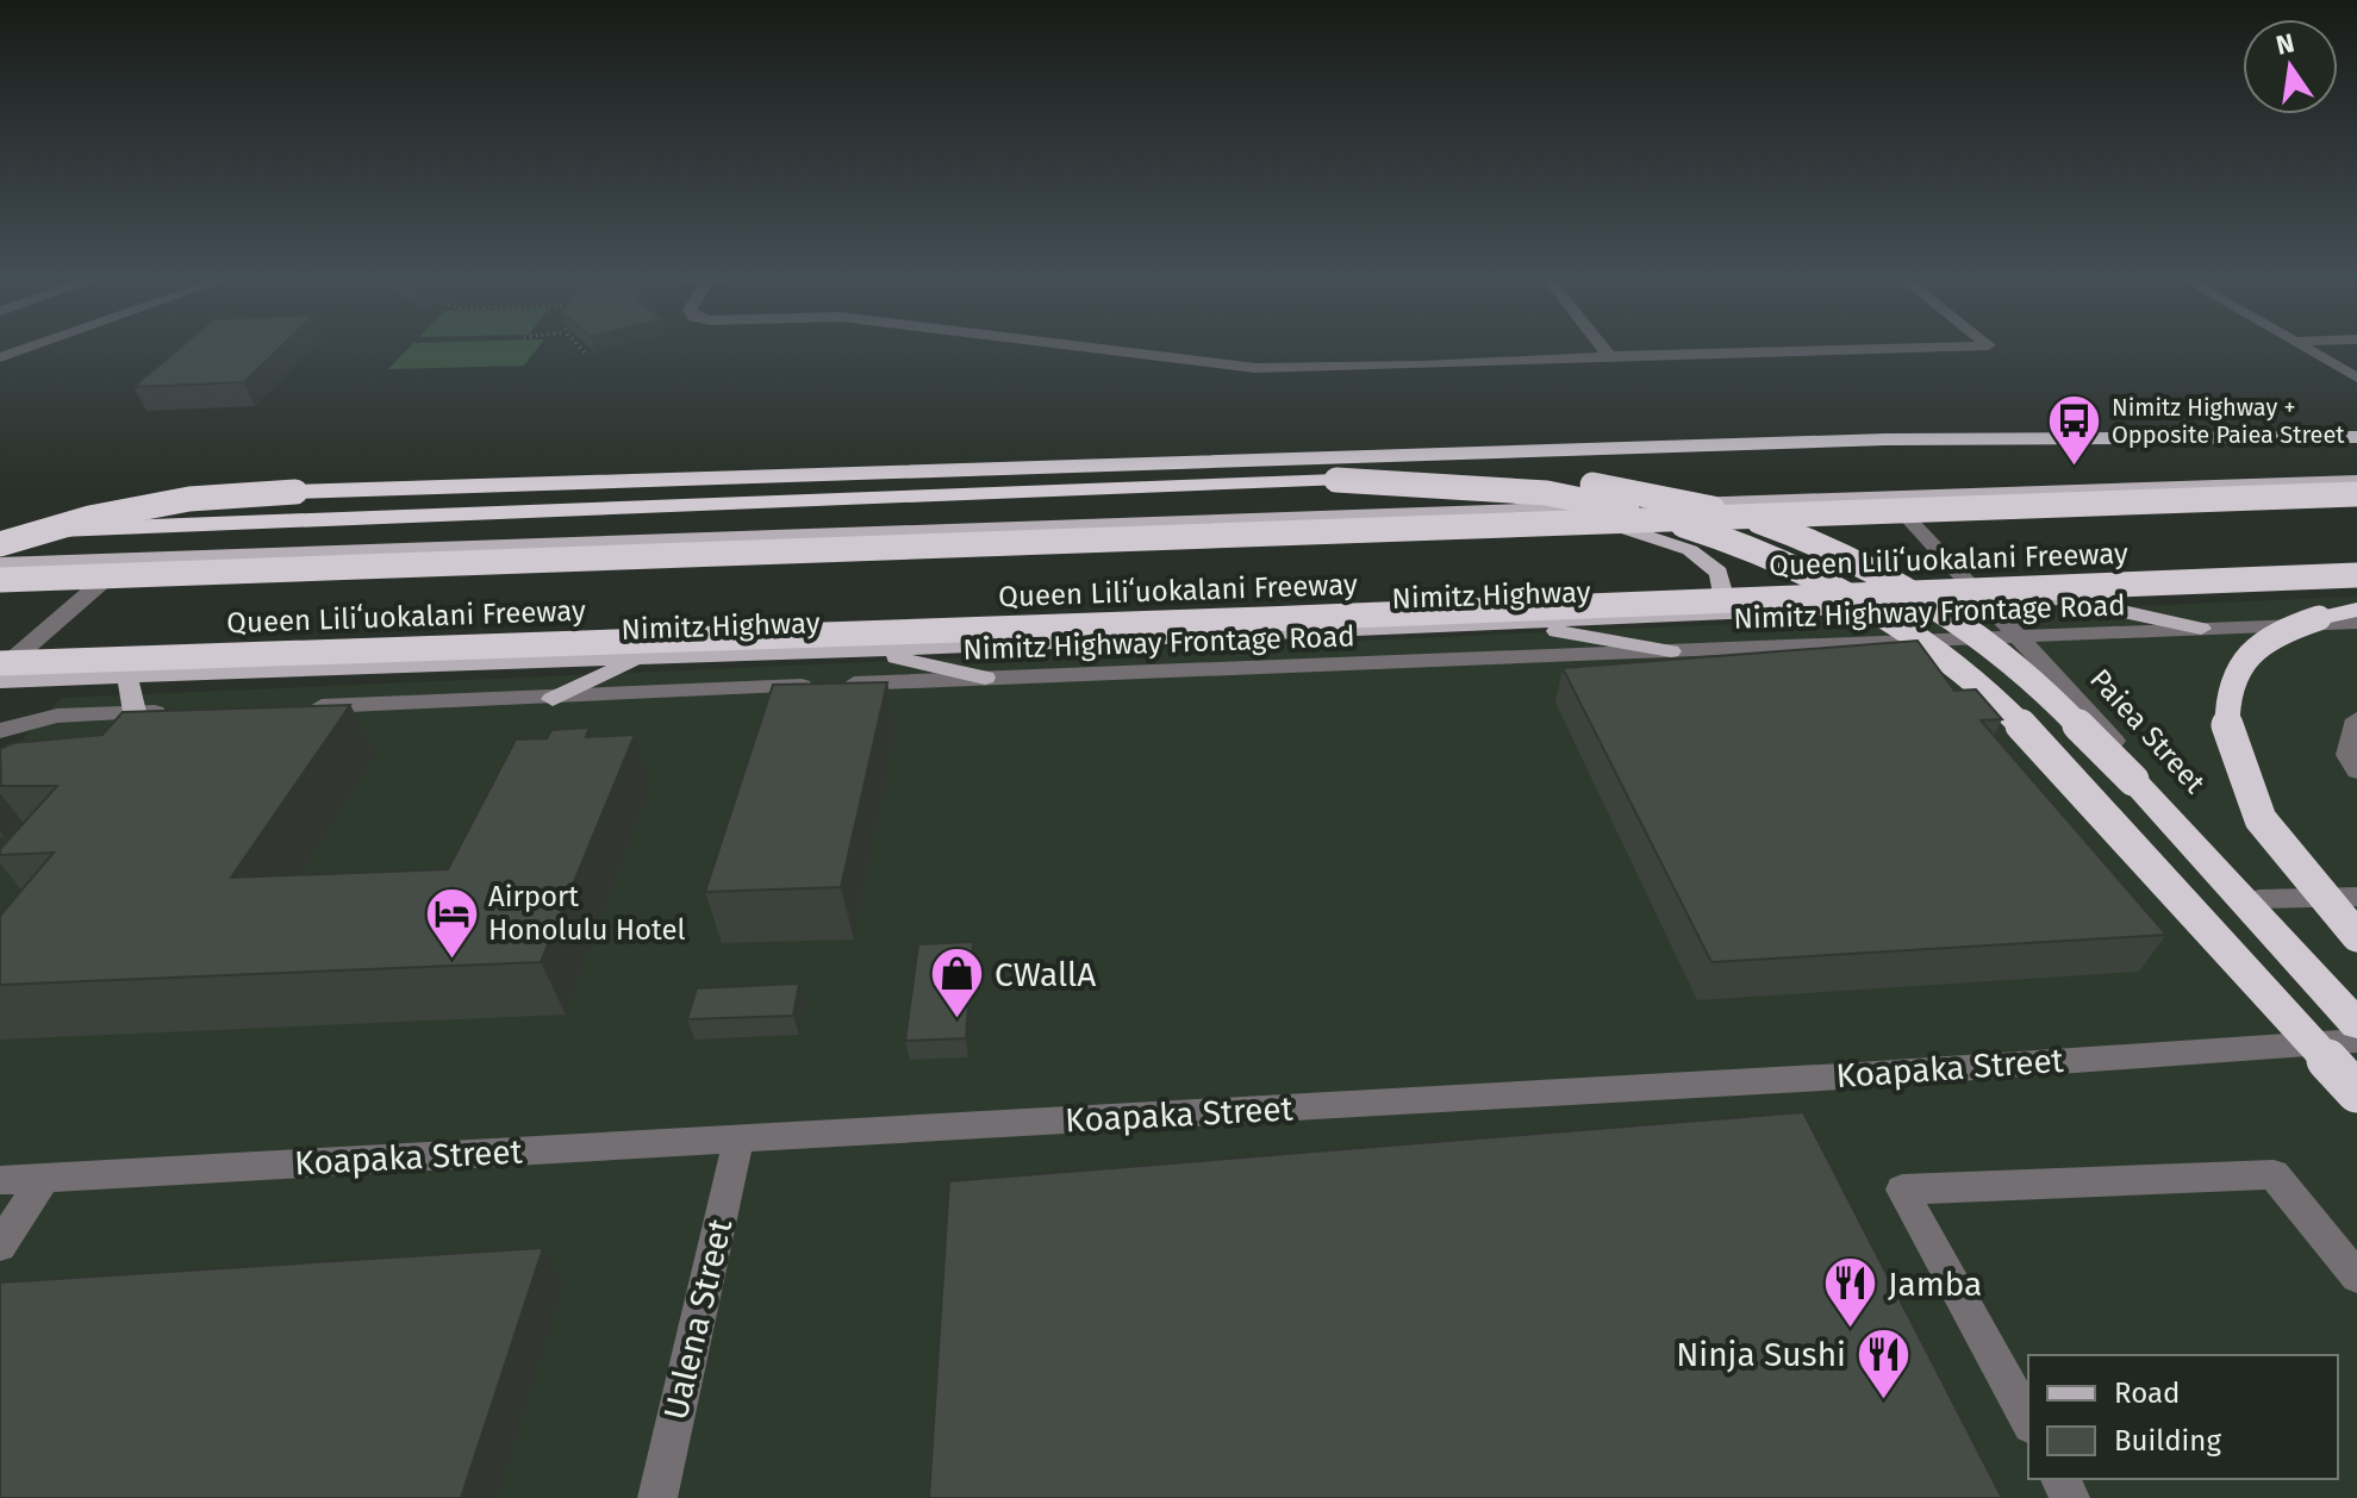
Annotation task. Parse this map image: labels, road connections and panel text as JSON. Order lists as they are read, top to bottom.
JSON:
{
  "streets": {
    "highway": ["Queen Liliʻuokalani Freeway"],
    "main road": ["Nimitz Highway"],
    "street": [
      "Nimitz Highway Frontage Road",
      "Paiea Street",
      "Koapaka Street",
      "Ualena Street"
    ]
  },
  "crossings": [
    ["Nimitz Highway", "Paiea Street"],
    ["Nimitz Highway Frontage Road", "Paiea Street"],
    ["Koapaka Street", "Ualena Street"]
  ],
  "places": {
    "bus stop": ["Nimitz Highway + Opposite Paiea Street"],
    "hotel": ["Airport Honolulu Hotel"],
    "shop": ["CWallA"],
    "restaurant": ["Jamba", "Ninja Sushi"]
  },
  "legend": ["Road", "Building"],
  "north": "top"
}
